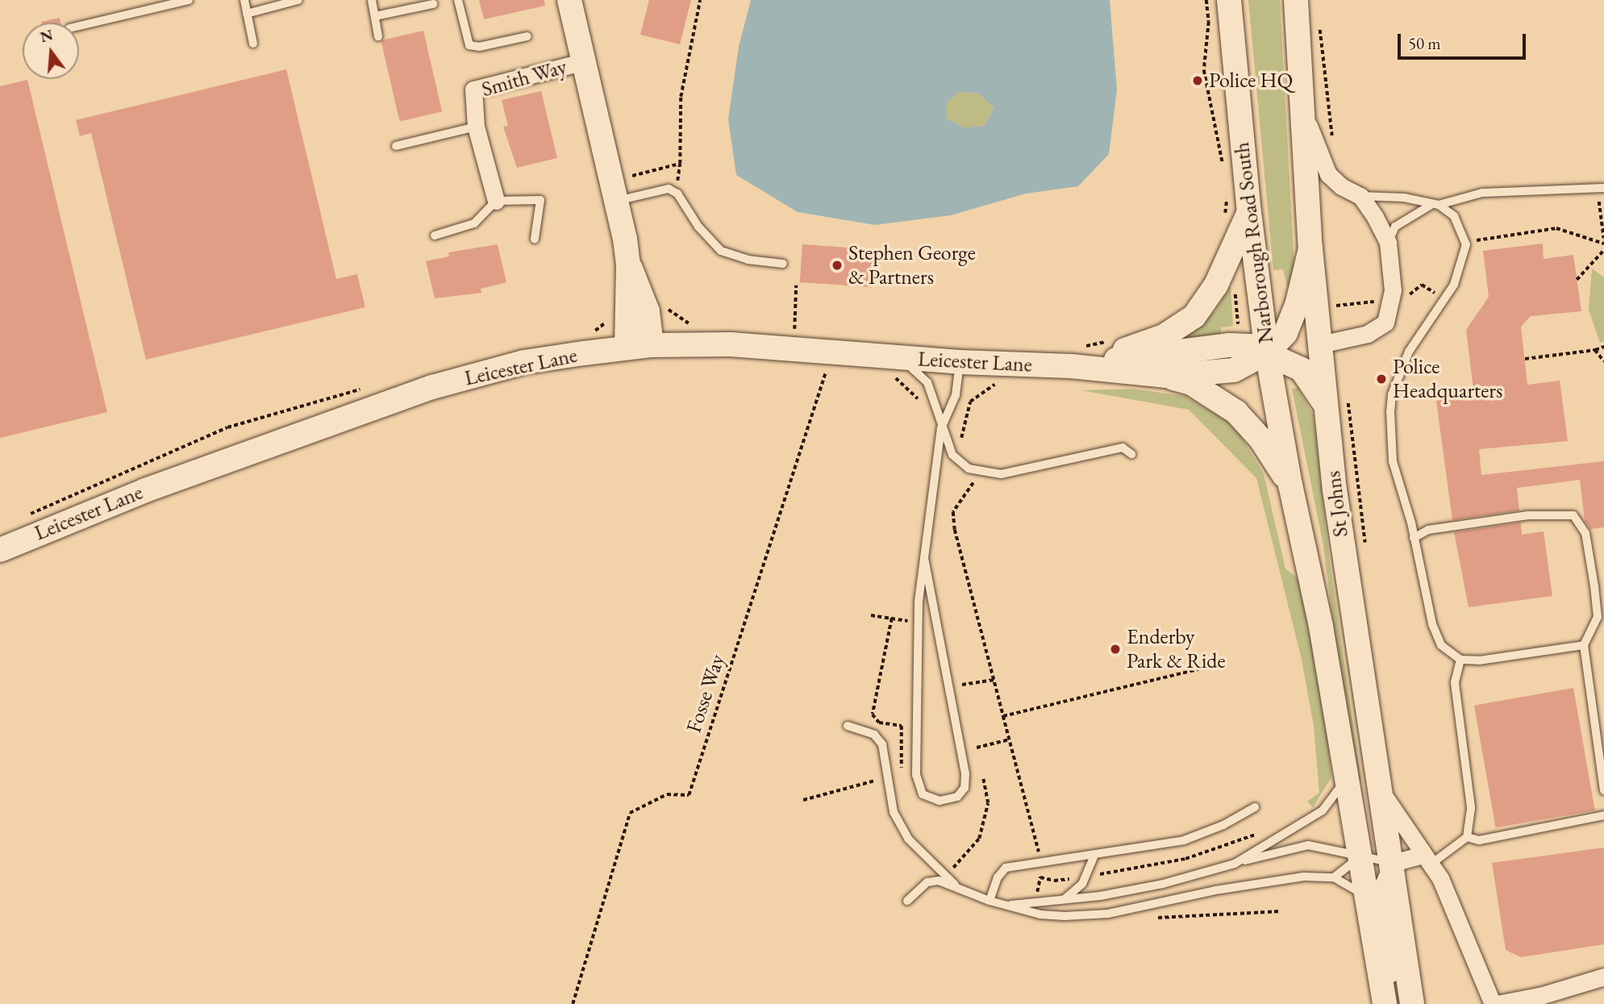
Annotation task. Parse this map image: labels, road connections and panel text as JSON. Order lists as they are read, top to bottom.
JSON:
{
  "streets": {
    "main road": [
      "Smith Way",
      "Narborough Road South",
      "Leicester Lane",
      "St Johns"
    ],
    "path": ["Fosse Way"]
  },
  "crossings": [
    ["Narborough Road South", "Leicester Lane"],
    ["Narborough Road South", "St Johns"],
    ["Leicester Lane", "Fosse Way"]
  ],
  "places": [
    "Police HQ",
    "Stephen George & Partners",
    "Police Headquarters",
    "Enderby Park & Ride"
  ],
  "scale_bar": "50 m",
  "north": "top"
}
